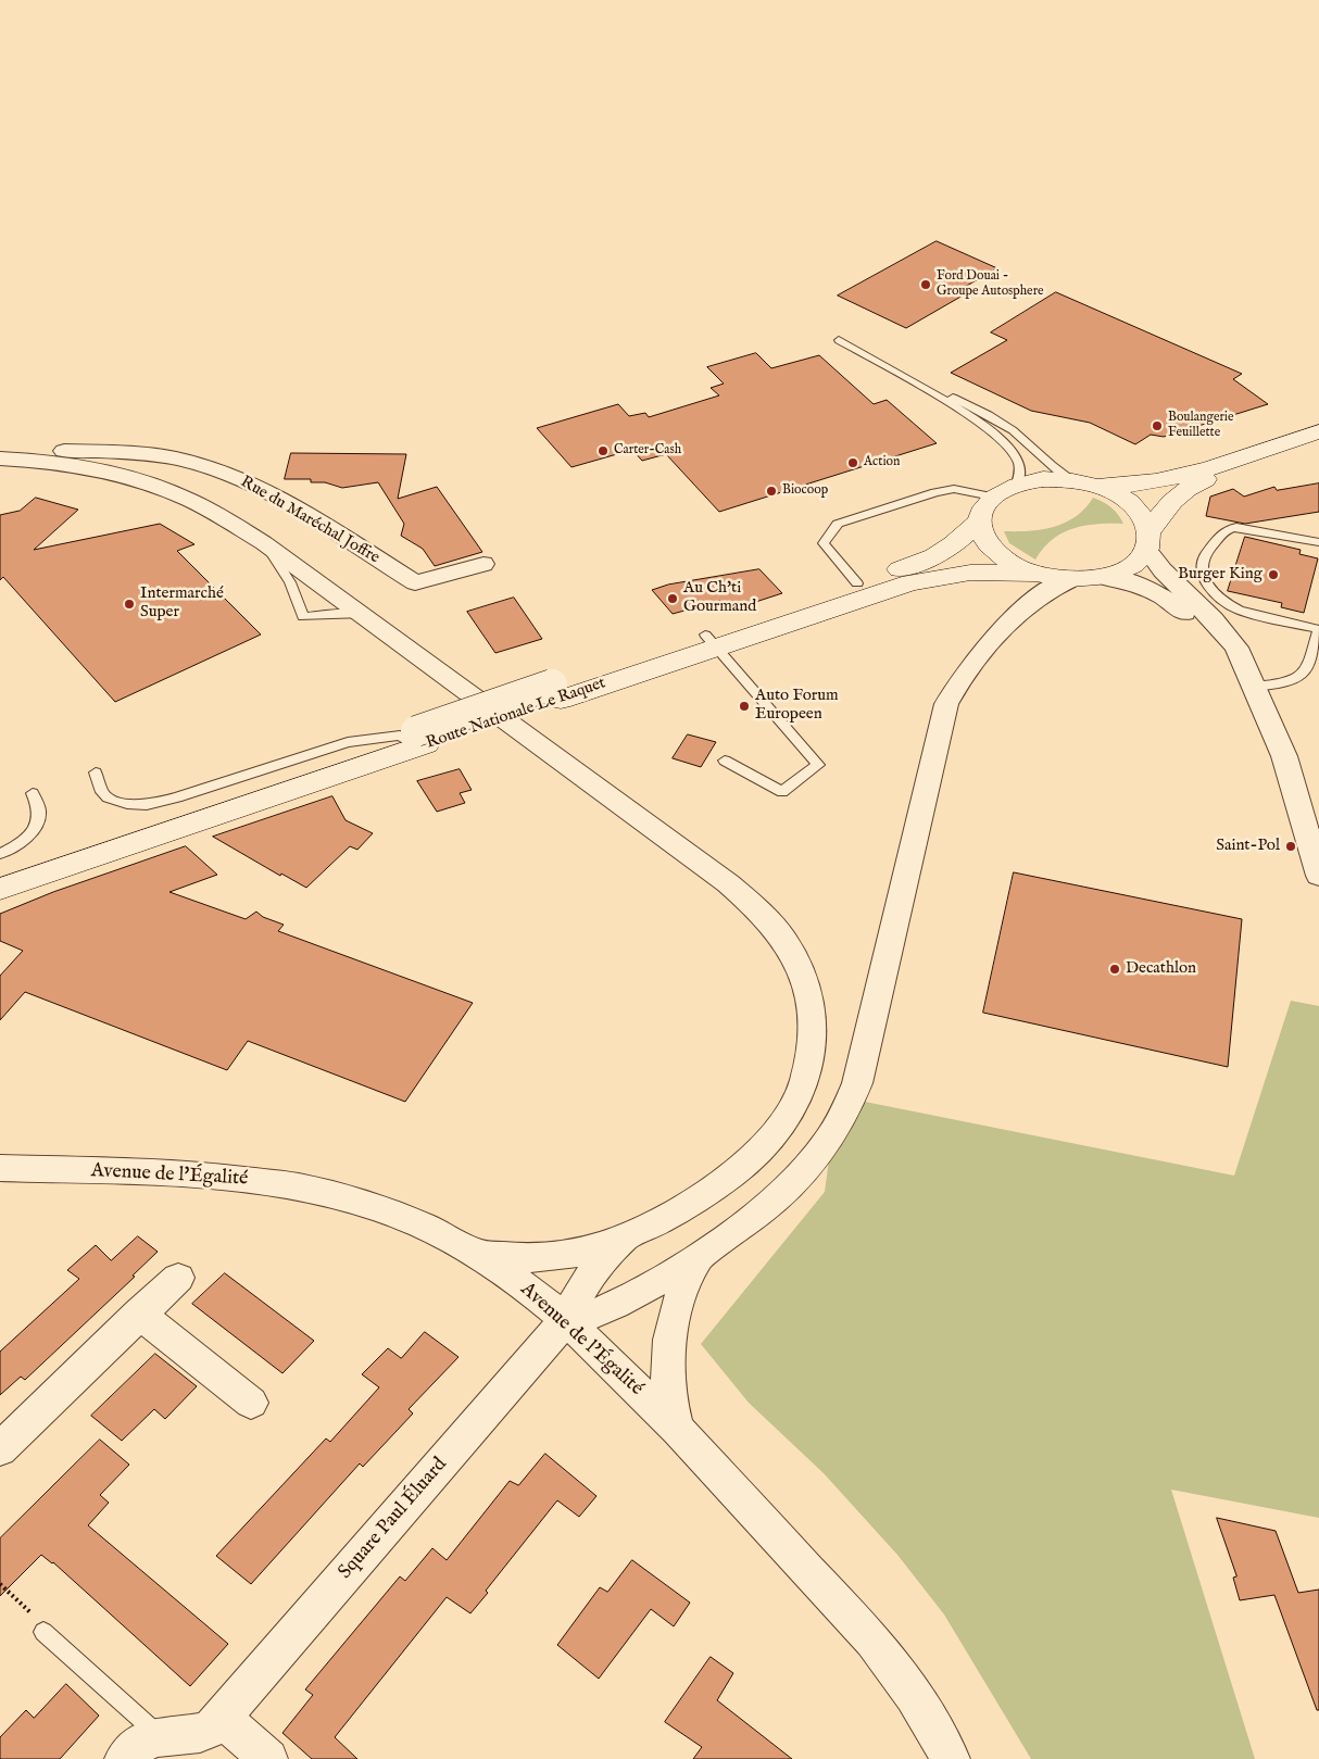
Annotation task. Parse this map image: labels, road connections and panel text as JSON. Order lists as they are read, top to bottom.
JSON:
{
  "streets": {
    "main road": ["Route Nationale Le Raquet"],
    "street": ["Rue du Maréchal Joffre", "Avenue de l'Égalité", "Square Paul Éluard"]
  },
  "crossings": [
    ["Avenue de l'Égalité", "Square Paul Éluard"]
  ],
  "places": [
    "Ford Douai - Groupe Autosphere",
    "Boulangerie Feuillette",
    "Carter-Cash",
    "Action",
    "Biocoop",
    "Burger King",
    "Au Ch'ti Gourmand",
    "Intermarché Super",
    "Auto Forum Europeen",
    "Saint-Pol",
    "Decathlon"
  ]
}
